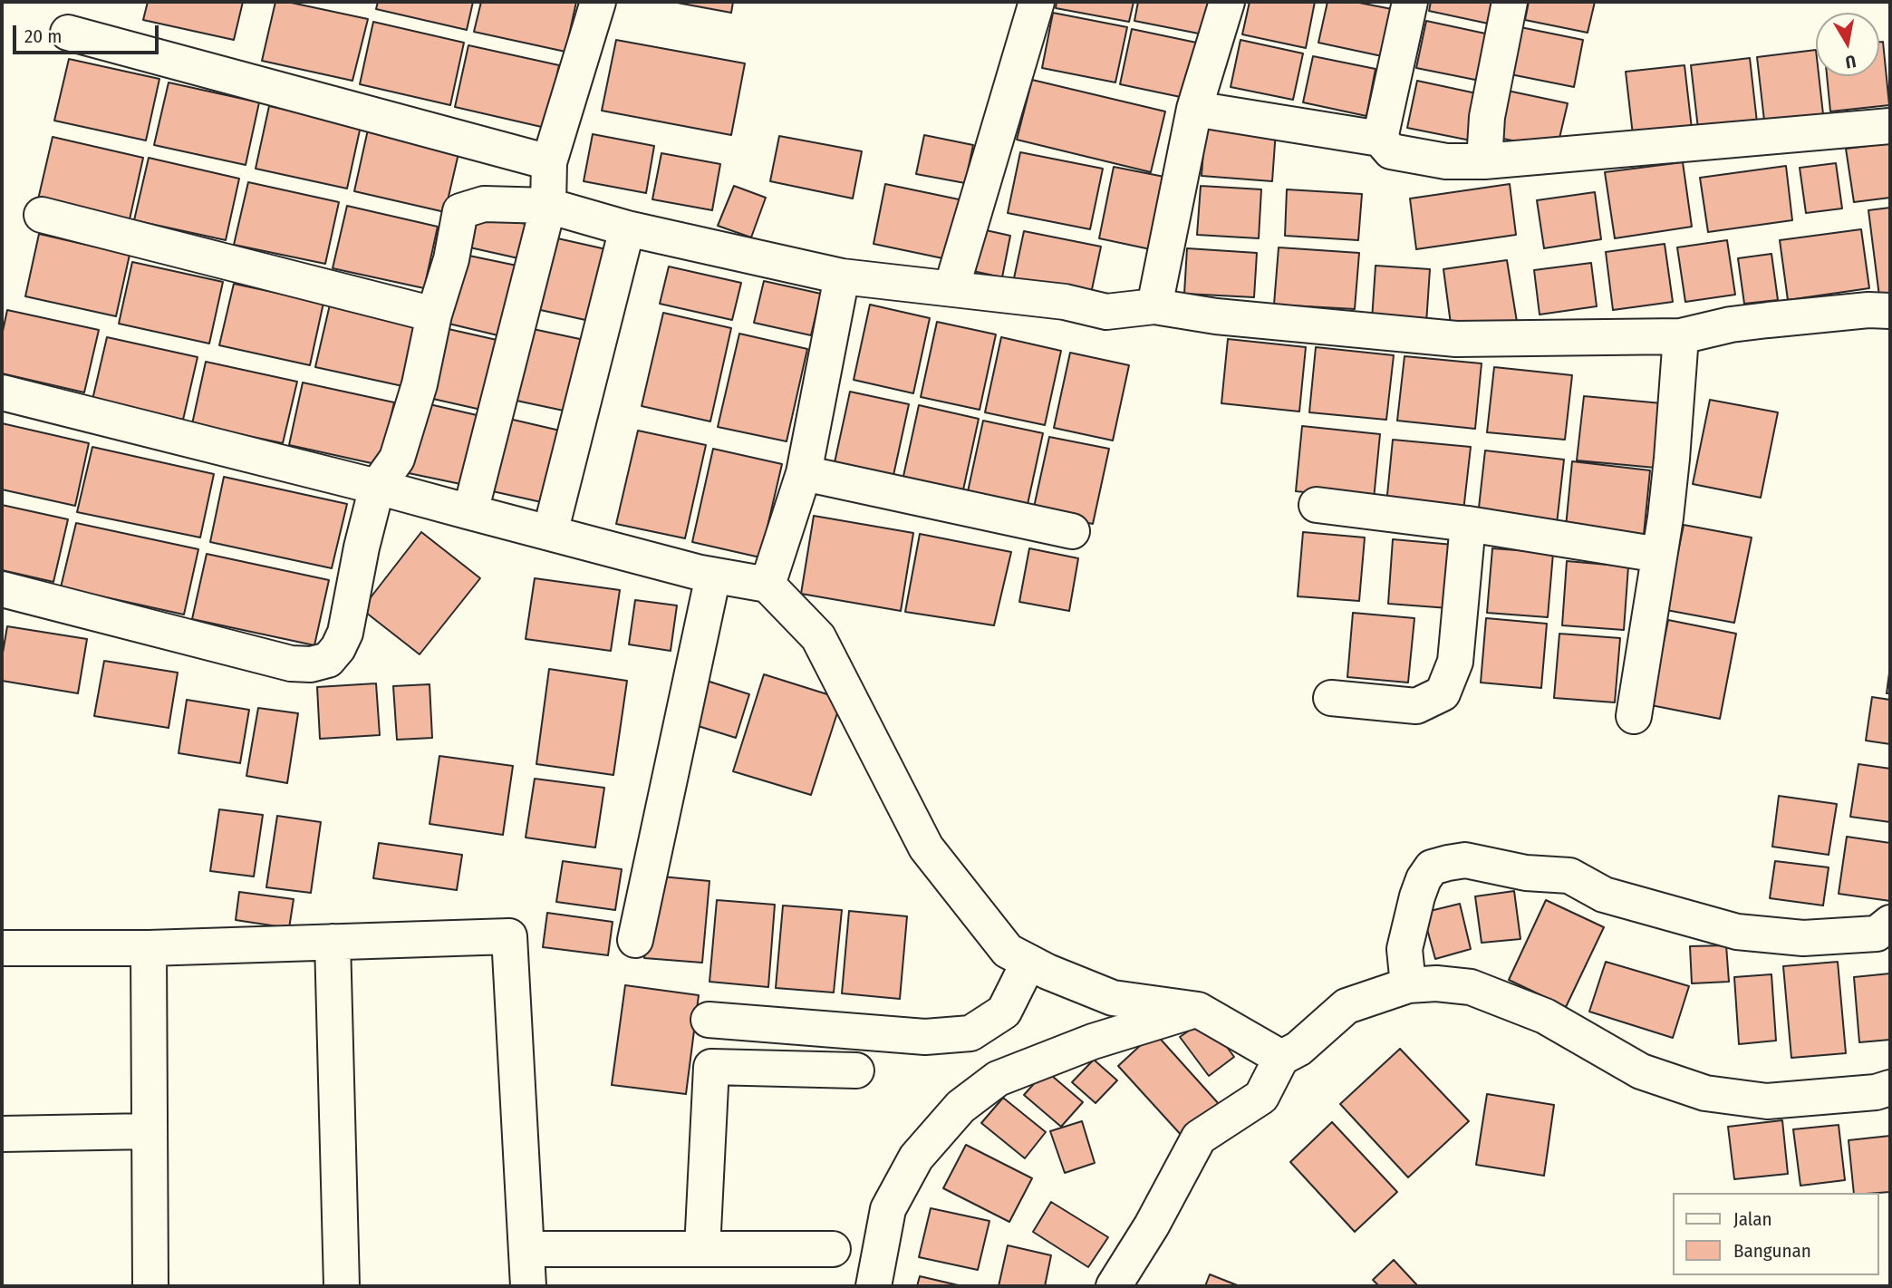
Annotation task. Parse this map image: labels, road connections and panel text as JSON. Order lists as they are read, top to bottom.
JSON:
{
  "legend": ["Jalan", "Bangunan"],
  "scale_bar": "20 m",
  "north": "bottom"
}
